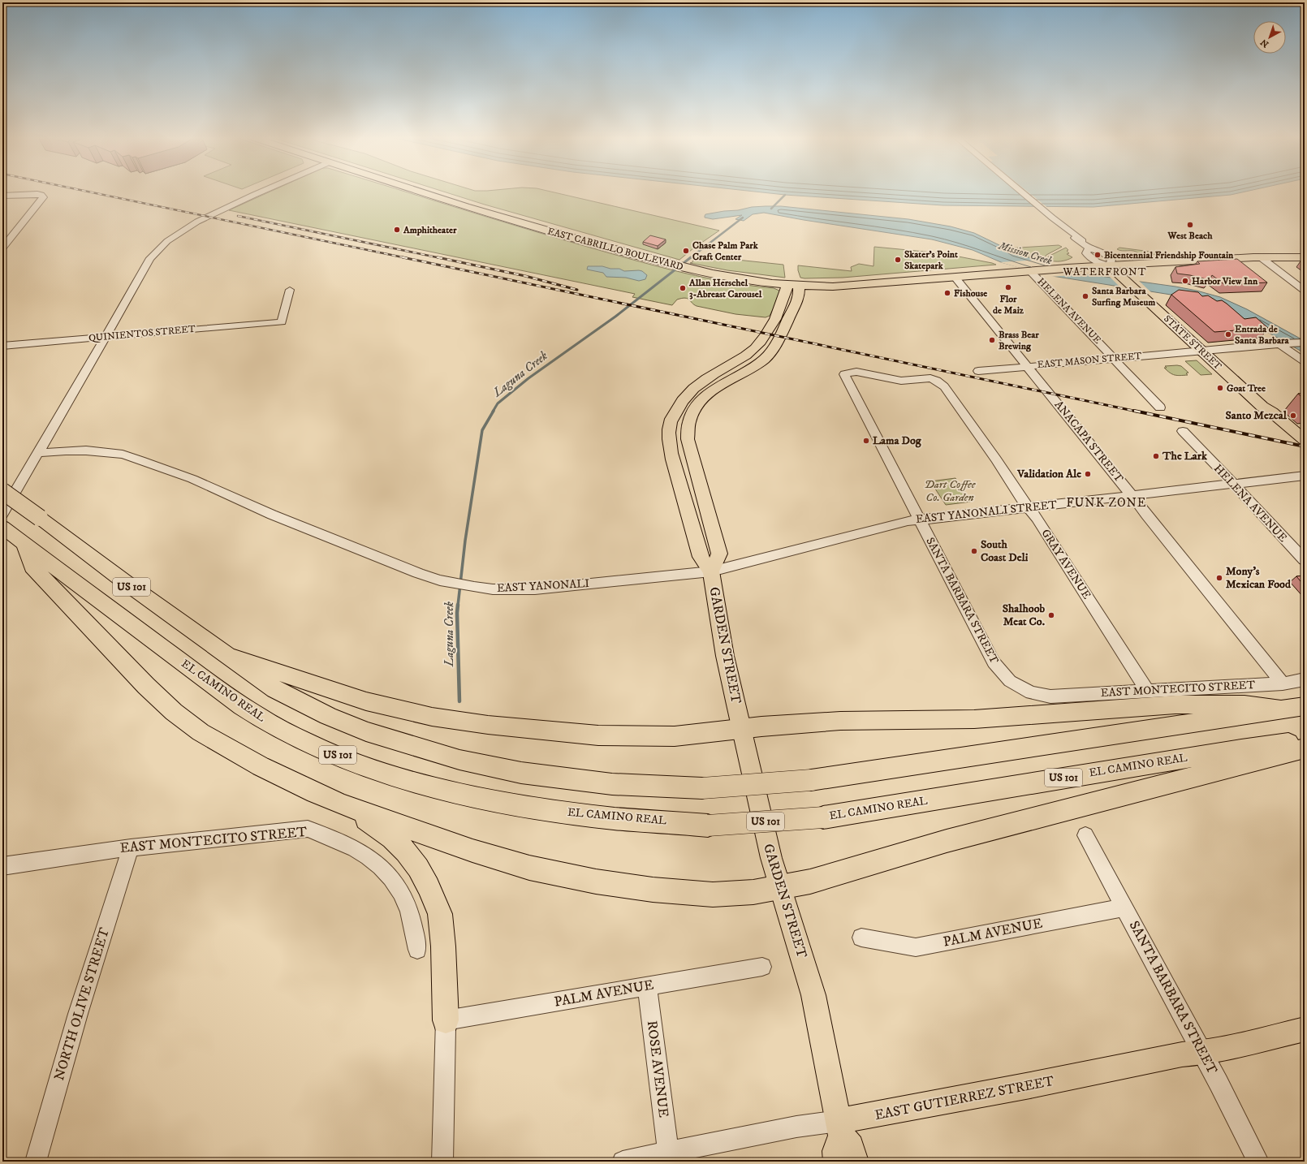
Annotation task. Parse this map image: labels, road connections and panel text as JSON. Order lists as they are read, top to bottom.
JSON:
{
  "streets": {
    "highway": ["US 101", "EL CAMINO REAL"],
    "main road": [
      "EAST CABRILLO BOULEVARD",
      "STATE STREET",
      "GARDEN STREET",
      "EAST GUTIERREZ STREET"
    ],
    "street": [
      "HELENA AVENUE",
      "QUINIENTOS STREET",
      "EAST MASON STREET",
      "ANACAPA STREET",
      "EAST YANONALI STREET",
      "GRAY AVENUE",
      "EAST YANONALI",
      "SANTA BARBARA STREET",
      "EAST MONTECITO STREET",
      "PALM AVENUE",
      "NORTH OLIVE STREET",
      "ROSE AVENUE"
    ]
  },
  "crossings": [
    ["EAST CABRILLO BOULEVARD", "HELENA AVENUE"],
    ["EAST CABRILLO BOULEVARD", "STATE STREET"],
    ["EAST CABRILLO BOULEVARD", "ANACAPA STREET"],
    ["EAST CABRILLO BOULEVARD", "GARDEN STREET"],
    ["HELENA AVENUE", "EAST MASON STREET"],
    ["HELENA AVENUE", "EAST YANONALI STREET"],
    ["STATE STREET", "EAST MASON STREET"],
    ["EAST MASON STREET", "ANACAPA STREET"],
    ["ANACAPA STREET", "EAST YANONALI STREET"],
    ["ANACAPA STREET", "EAST MONTECITO STREET"],
    ["EAST YANONALI STREET", "GRAY AVENUE"],
    ["EAST YANONALI STREET", "EAST YANONALI"],
    ["EAST YANONALI STREET", "SANTA BARBARA STREET"],
    ["EAST YANONALI STREET", "GARDEN STREET"],
    ["GRAY AVENUE", "SANTA BARBARA STREET"],
    ["GRAY AVENUE", "EAST MONTECITO STREET"],
    ["EAST YANONALI", "GARDEN STREET"],
    ["SANTA BARBARA STREET", "EAST MONTECITO STREET"],
    ["SANTA BARBARA STREET", "PALM AVENUE"],
    ["SANTA BARBARA STREET", "EAST GUTIERREZ STREET"],
    ["GARDEN STREET", "EAST GUTIERREZ STREET"],
    ["EAST MONTECITO STREET", "NORTH OLIVE STREET"],
    ["PALM AVENUE", "ROSE AVENUE"],
    ["ROSE AVENUE", "EAST GUTIERREZ STREET"]
  ],
  "districts": ["WATERFRONT", "FUNK ZONE"],
  "water": ["Mission Creek", "Laguna Creek"],
  "parks": ["Dart Coffee Co. Garden"],
  "places": [
    "West Beach",
    "Amphitheater",
    "Chase Palm Park Craft Center",
    "Bicentennial Friendship Fountain",
    "Skater's Point Skatepark",
    "Harbor View Inn",
    "Flor de Maiz",
    "Allan Herschel 3-Abreast Carousel",
    "Fishouse",
    "Santa Barbara Surfing Museum",
    "Entrada de Santa Barbara",
    "Brass Bear Brewing",
    "Goat Tree",
    "Santo Mezcal",
    "Lama Dog",
    "The Lark",
    "Validation Ale",
    "South Coast Deli",
    "Mony's Mexican Food",
    "Shalhoob Meat Co."
  ],
  "north": "bottom left"
}
